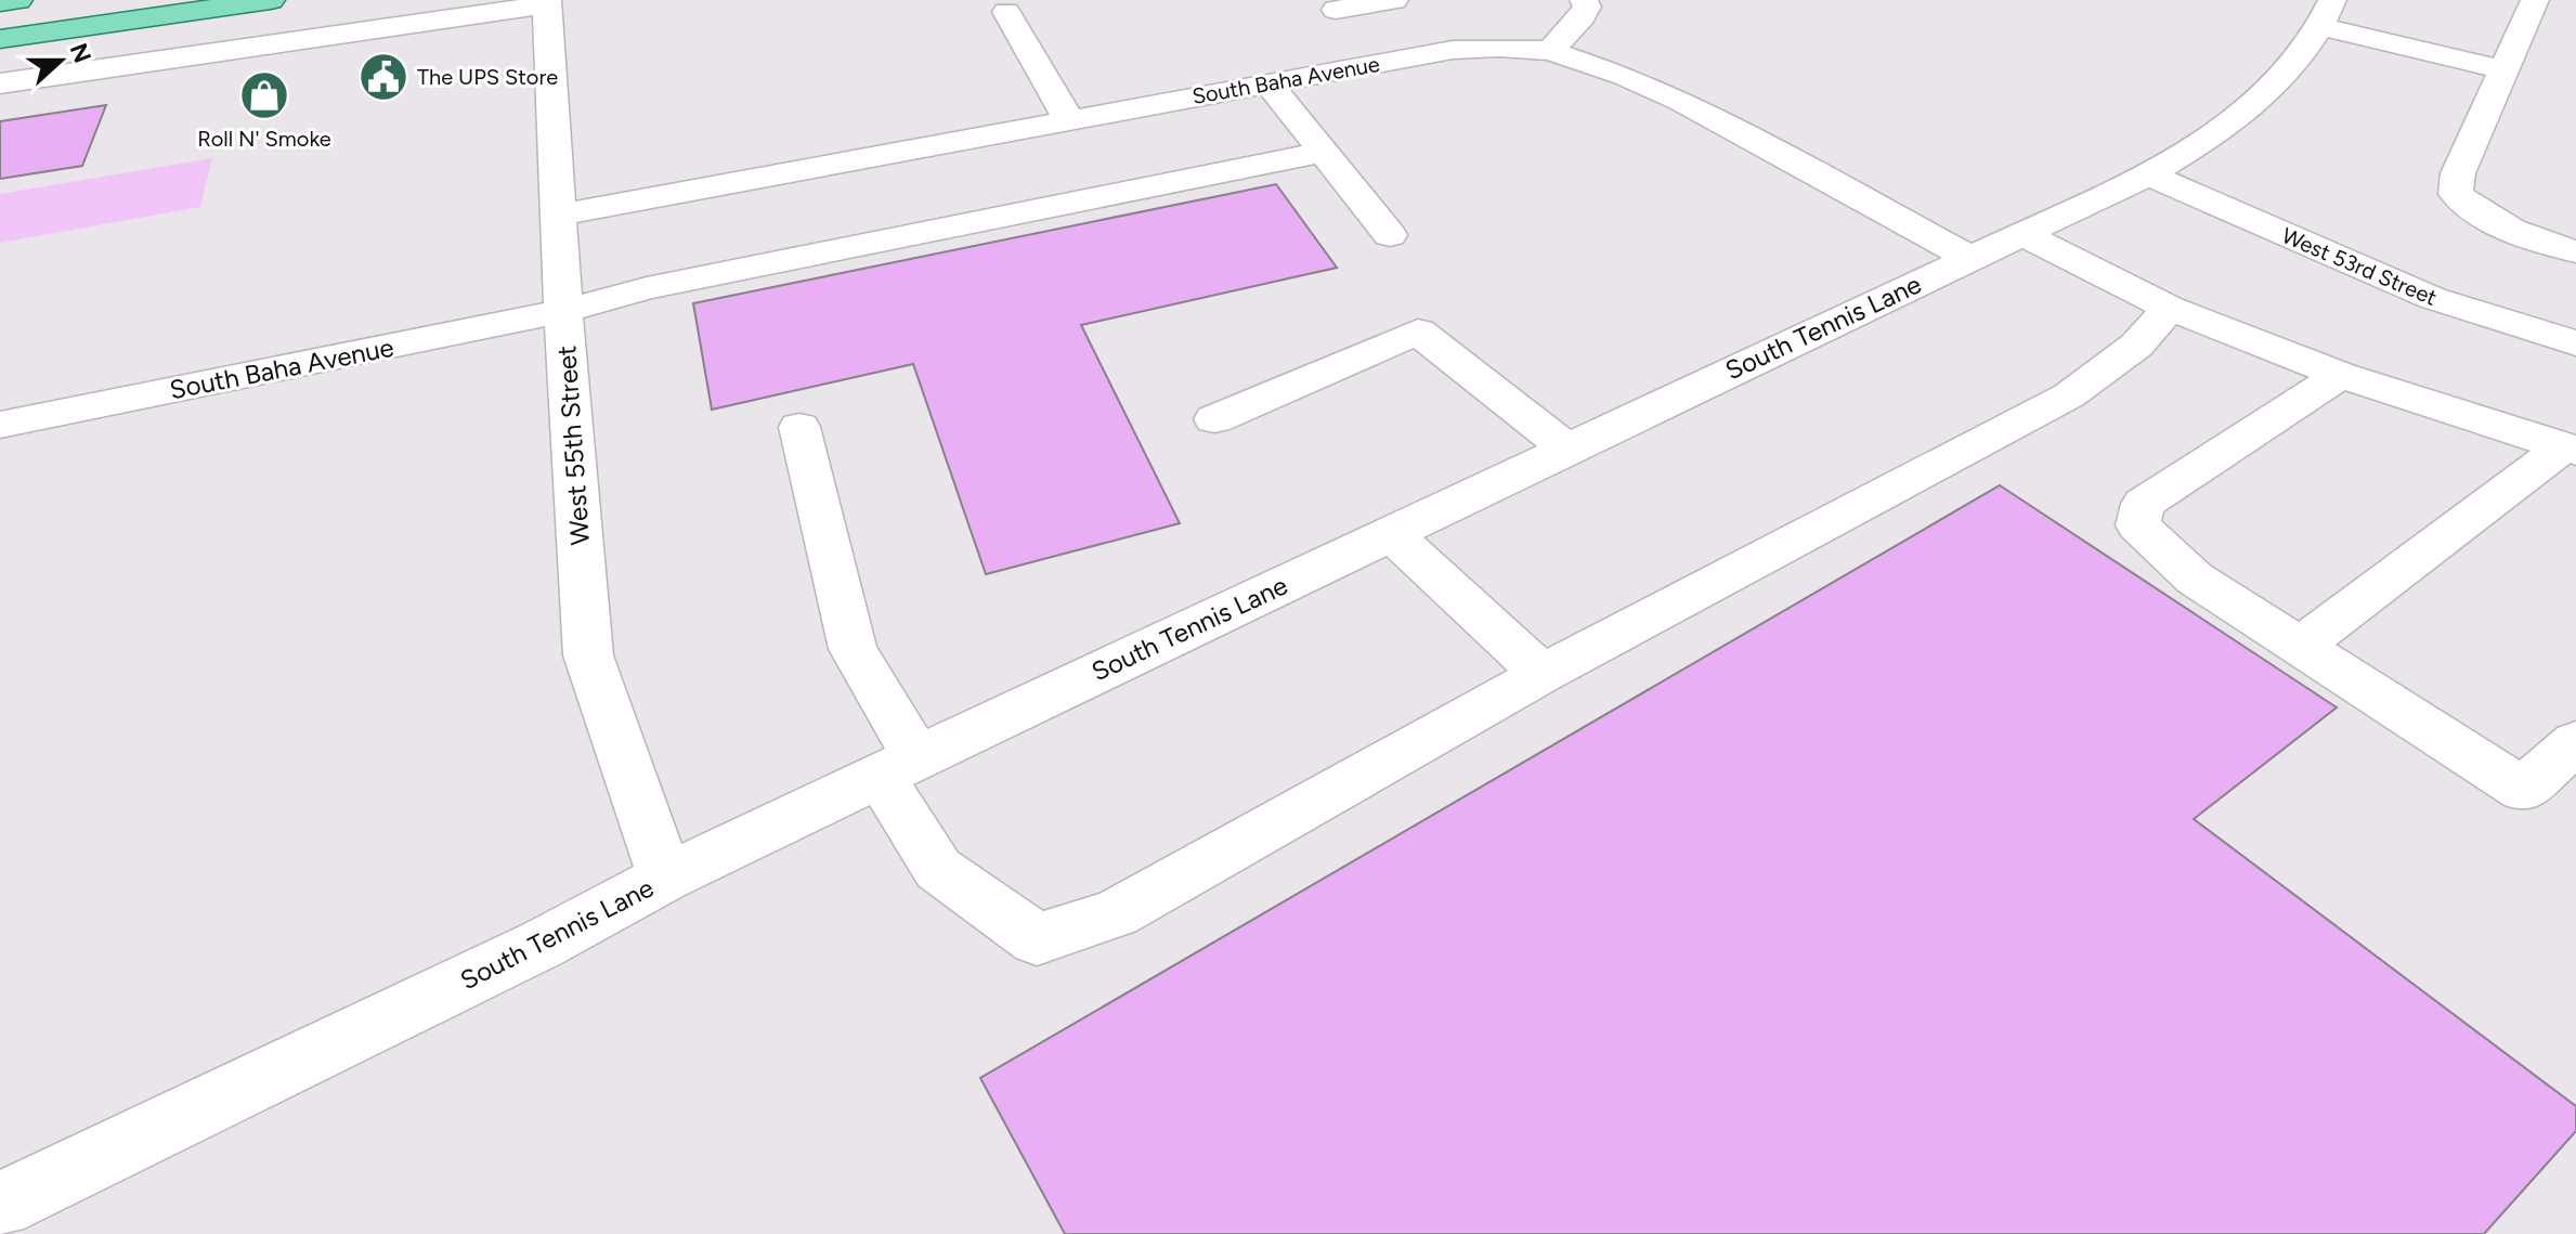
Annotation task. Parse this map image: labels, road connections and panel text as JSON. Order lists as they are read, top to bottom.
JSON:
{
  "streets": {
    "street": [
      "South Baha Avenue",
      "West 53rd Street",
      "South Tennis Lane",
      "West 55th Street"
    ]
  },
  "crossings": [
    ["South Baha Avenue", "South Tennis Lane"],
    ["South Baha Avenue", "West 55th Street"],
    ["West 53rd Street", "South Tennis Lane"],
    ["South Tennis Lane", "West 55th Street"]
  ],
  "places": {
    "public building": ["The UPS Store"],
    "shop": ["Roll N' Smoke"]
  },
  "north": "right"
}
